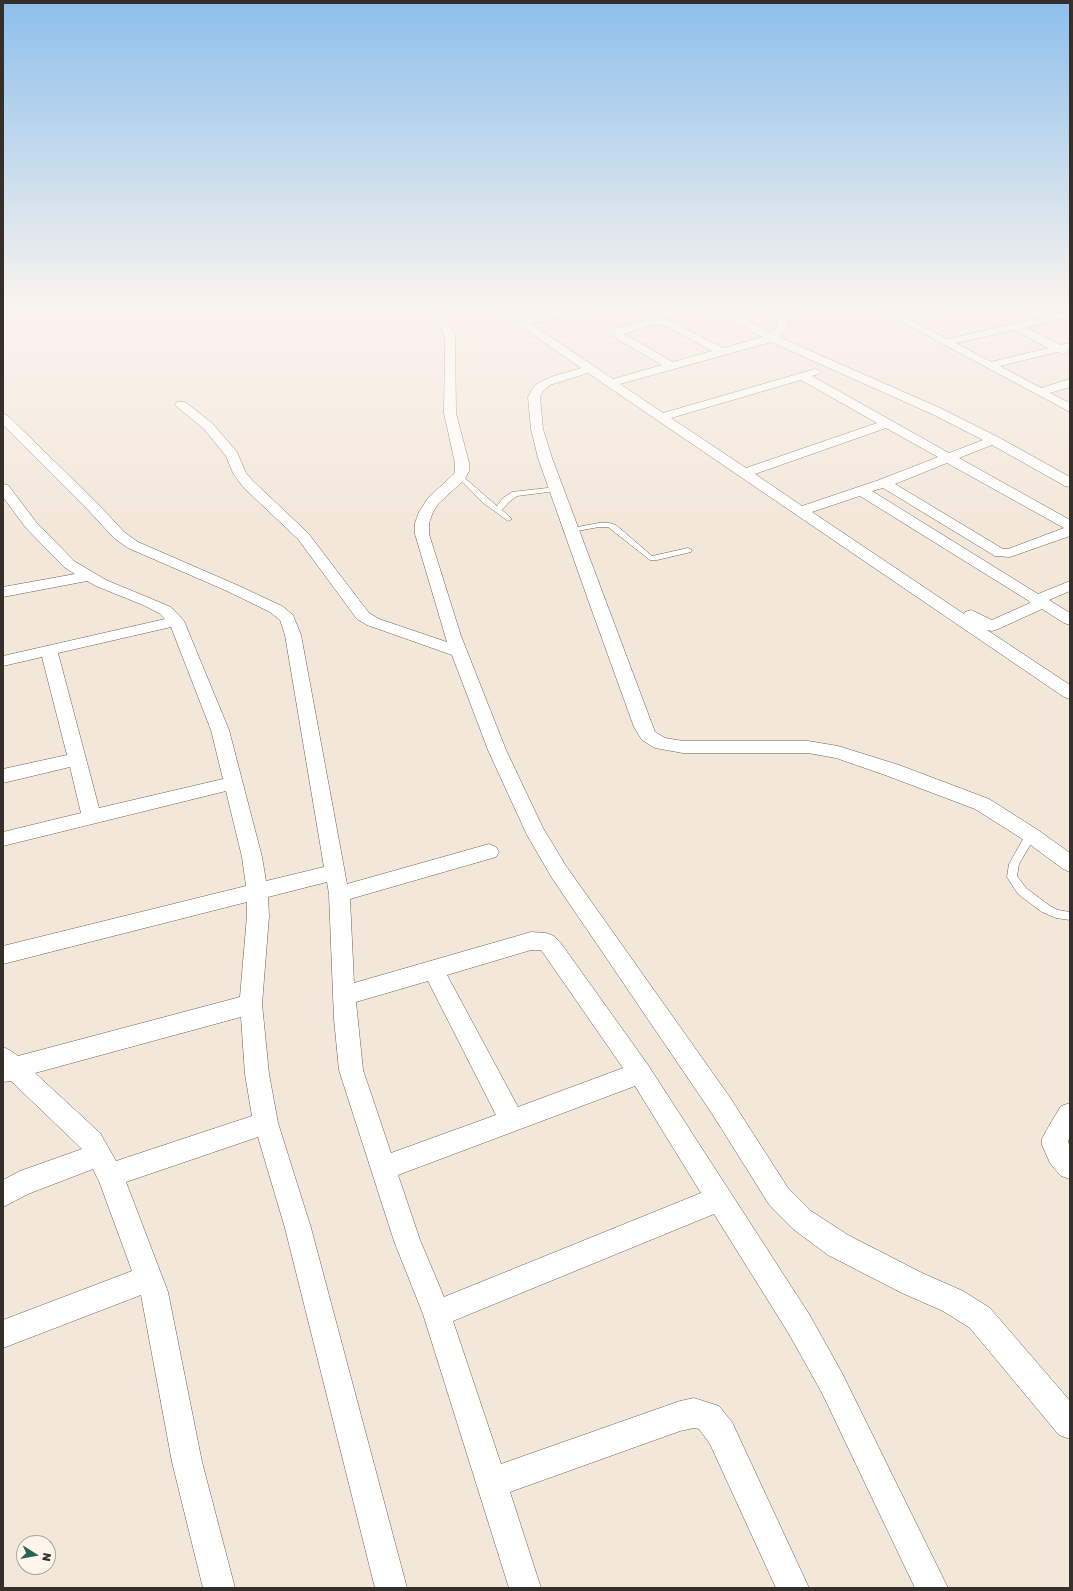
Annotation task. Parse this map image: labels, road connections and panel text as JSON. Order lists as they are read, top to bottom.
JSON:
{
  "north": "right"
}
